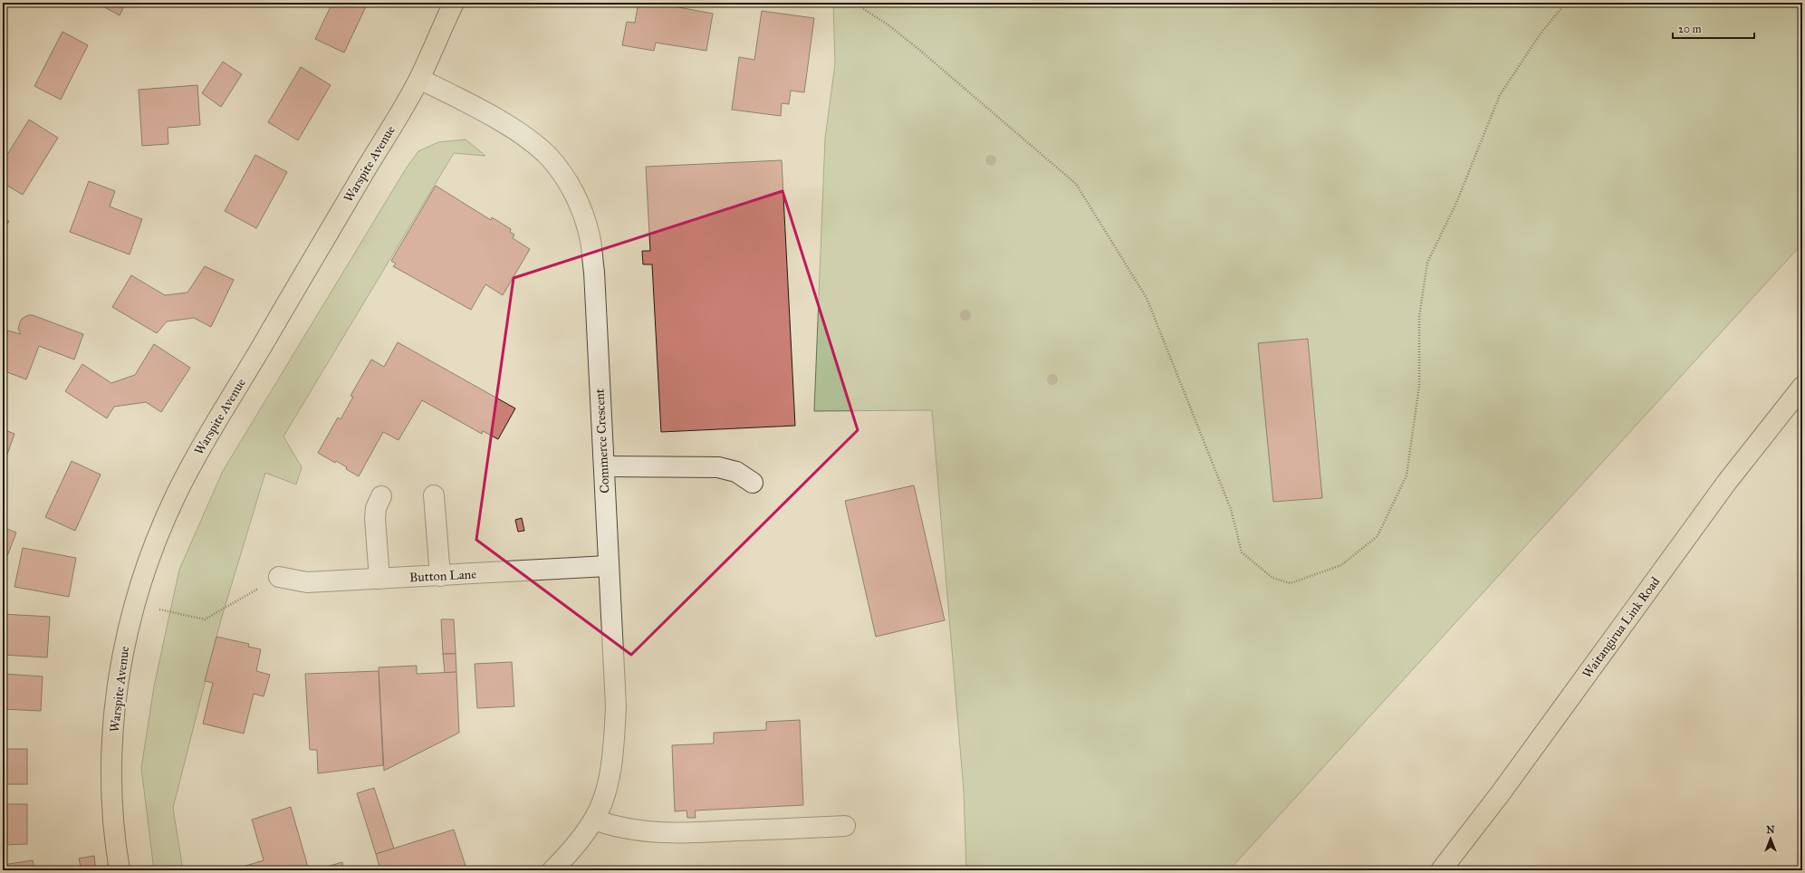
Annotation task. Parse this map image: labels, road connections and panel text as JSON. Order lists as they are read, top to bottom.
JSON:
{
  "streets": {
    "main road": ["Warspite Avenue", "Waitangirua Link Road"],
    "street": ["Commerce Crescent", "Button Lane"]
  },
  "crossings": [
    ["Warspite Avenue", "Commerce Crescent"],
    ["Commerce Crescent", "Button Lane"]
  ],
  "scale_bar": "20 m",
  "north": "top"
}
